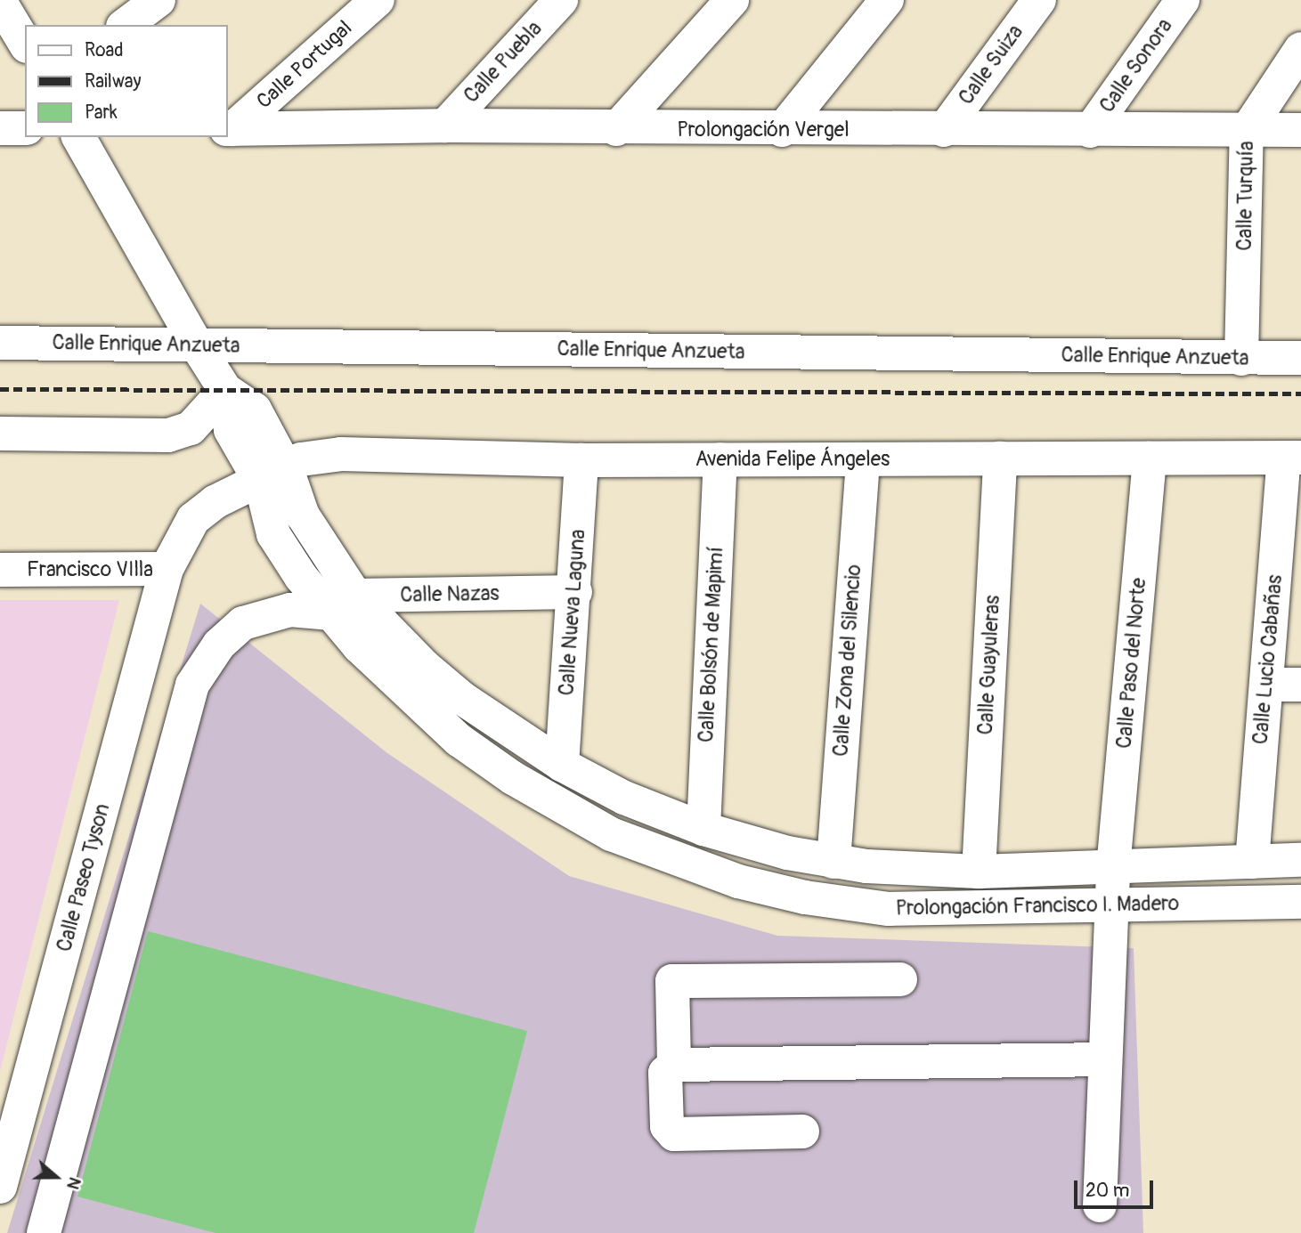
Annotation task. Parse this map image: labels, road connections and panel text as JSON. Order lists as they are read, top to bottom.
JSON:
{
  "streets": {
    "street": [
      "Calle Puebla",
      "Calle Portugal",
      "Calle Suiza",
      "Calle Sonora",
      "Prolongación Vergel",
      "Calle Turquía",
      "Calle Enrique Anzueta",
      "Avenida Felipe Ángeles",
      "Francisco VIlla",
      "Calle Nazas",
      "Calle Nueva Laguna",
      "Calle Bolsón de Mapimí",
      "Calle Lucio Cabañas",
      "Calle Zona del Silencio",
      "Calle Paso del Norte",
      "Calle Guayuleras",
      "Calle Paseo Tyson",
      "Prolongación Francisco I. Madero"
    ]
  },
  "crossings": [
    ["Calle Puebla", "Prolongación Vergel"],
    ["Calle Portugal", "Prolongación Vergel"],
    ["Calle Suiza", "Prolongación Vergel"],
    ["Calle Sonora", "Prolongación Vergel"],
    ["Prolongación Vergel", "Calle Turquía"],
    ["Calle Turquía", "Calle Enrique Anzueta"],
    ["Calle Enrique Anzueta", "Prolongación Francisco I. Madero"],
    ["Avenida Felipe Ángeles", "Francisco VIlla"],
    ["Avenida Felipe Ángeles", "Calle Nueva Laguna"],
    ["Avenida Felipe Ángeles", "Calle Bolsón de Mapimí"],
    ["Avenida Felipe Ángeles", "Calle Lucio Cabañas"],
    ["Avenida Felipe Ángeles", "Calle Zona del Silencio"],
    ["Avenida Felipe Ángeles", "Calle Paso del Norte"],
    ["Avenida Felipe Ángeles", "Calle Guayuleras"],
    ["Avenida Felipe Ángeles", "Prolongación Francisco I. Madero"],
    ["Francisco VIlla", "Calle Paseo Tyson"],
    ["Francisco VIlla", "Prolongación Francisco I. Madero"],
    ["Calle Nazas", "Calle Nueva Laguna"],
    ["Calle Nazas", "Prolongación Francisco I. Madero"],
    ["Calle Nueva Laguna", "Prolongación Francisco I. Madero"],
    ["Calle Bolsón de Mapimí", "Prolongación Francisco I. Madero"],
    ["Calle Lucio Cabañas", "Prolongación Francisco I. Madero"],
    ["Calle Zona del Silencio", "Prolongación Francisco I. Madero"],
    ["Calle Paso del Norte", "Prolongación Francisco I. Madero"],
    ["Calle Guayuleras", "Prolongación Francisco I. Madero"]
  ],
  "legend": ["Road", "Railway", "Park"],
  "scale_bar": "20 m",
  "north": "right"
}
